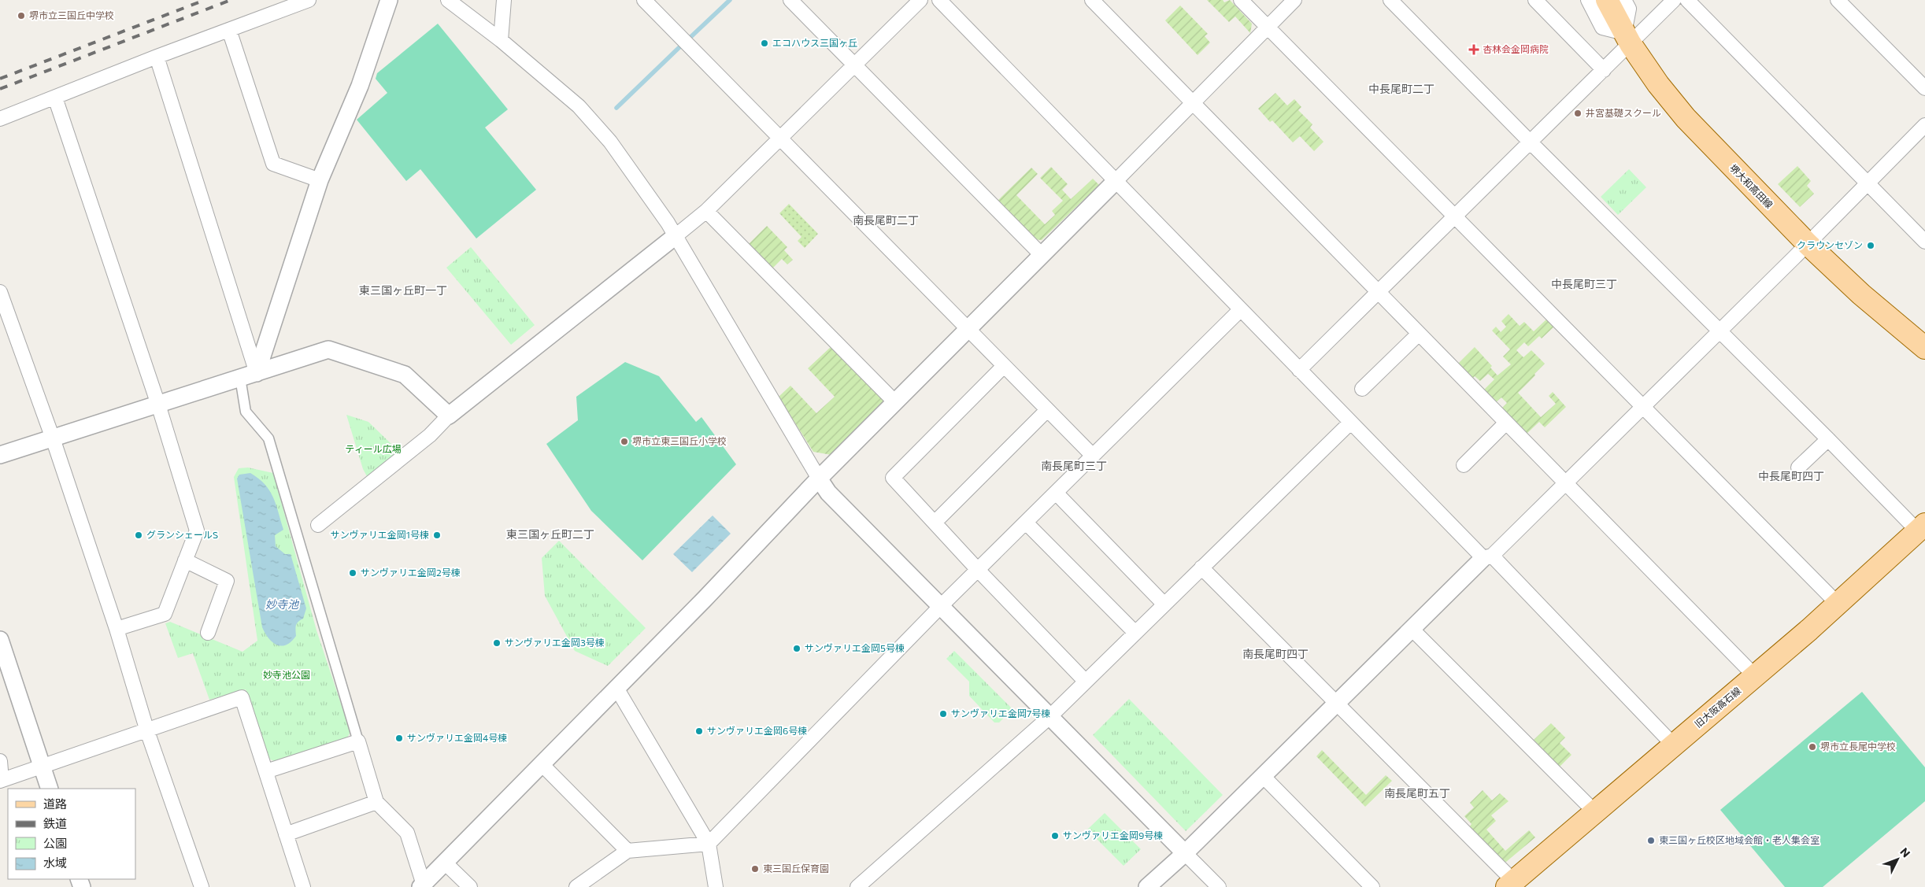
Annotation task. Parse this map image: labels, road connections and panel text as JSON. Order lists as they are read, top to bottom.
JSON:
{
  "streets": {
    "main road": ["堺大和高田線", "旧大阪高石線"]
  },
  "districts": [
    "中長尾町二丁",
    "南長尾町二丁",
    "中長尾町三丁",
    "東三国ヶ丘町一丁",
    "南長尾町三丁",
    "中長尾町四丁",
    "東三国ヶ丘町二丁",
    "南長尾町四丁",
    "南長尾町五丁"
  ],
  "water": ["妙寺池"],
  "parks": ["ティール広場", "妙寺池公園"],
  "places": {
    "other": [
      "堺市立三国丘中学校",
      "エコハウス三国ヶ丘",
      "井宮基礎スクール",
      "クラウンセゾン",
      "堺市立東三国丘小学校",
      "グランシェールS",
      "サンヴァリエ金岡1号棟",
      "サンヴァリエ金岡2号棟",
      "サンヴァリエ金岡3号棟",
      "サンヴァリエ金岡5号棟",
      "サンヴァリエ金岡7号棟",
      "サンヴァリエ金岡6号棟",
      "サンヴァリエ金岡4号棟",
      "堺市立長尾中学校",
      "サンヴァリエ金岡9号棟",
      "東三国ヶ丘校区地域会館・老人集会室",
      "東三国丘保育園"
    ],
    "health": ["杏林会金岡病院"]
  },
  "legend": [
    "道路",
    "鉄道",
    "公園",
    "水域"
  ],
  "north": "top right"
}
